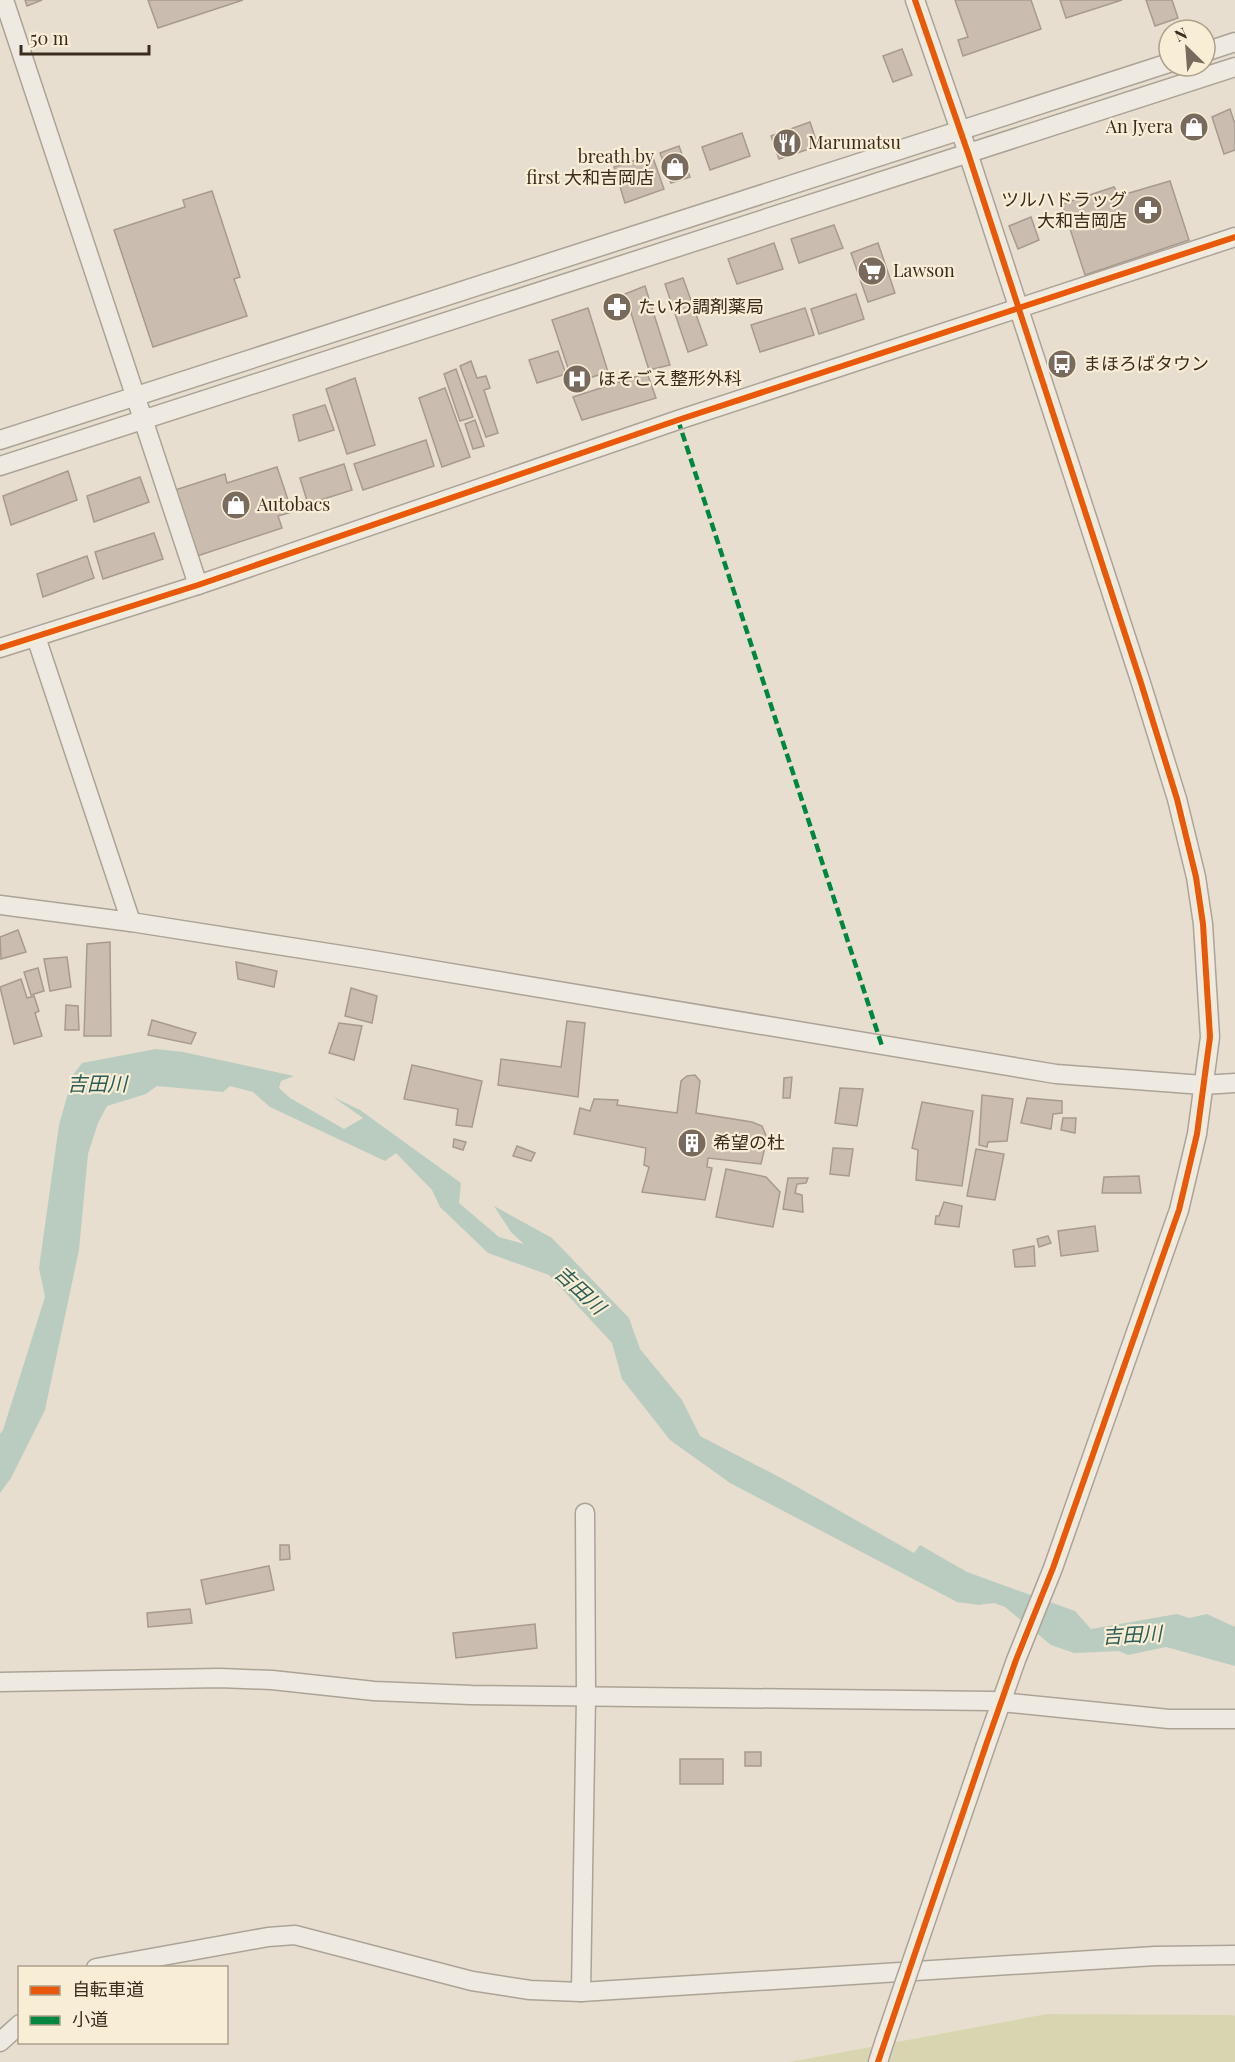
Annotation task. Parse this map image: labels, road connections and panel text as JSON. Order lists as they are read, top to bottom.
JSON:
{
  "water": ["吉田川"],
  "places": {
    "shop": ["An Jyera", "breath by first 大和吉岡店", "Autobacs"],
    "restaurant": ["Marumatsu"],
    "pharmacy": ["ツルハドラッグ 大和吉岡店", "たいわ調剤薬局"],
    "supermarket": ["Lawson"],
    "bus stop": ["まほろばタウン"],
    "hospital": ["ほそごえ整形外科"],
    "building": ["希望の杜"]
  },
  "legend": ["自転車道", "小道"],
  "scale_bar": "50 m",
  "north": "top left"
}
